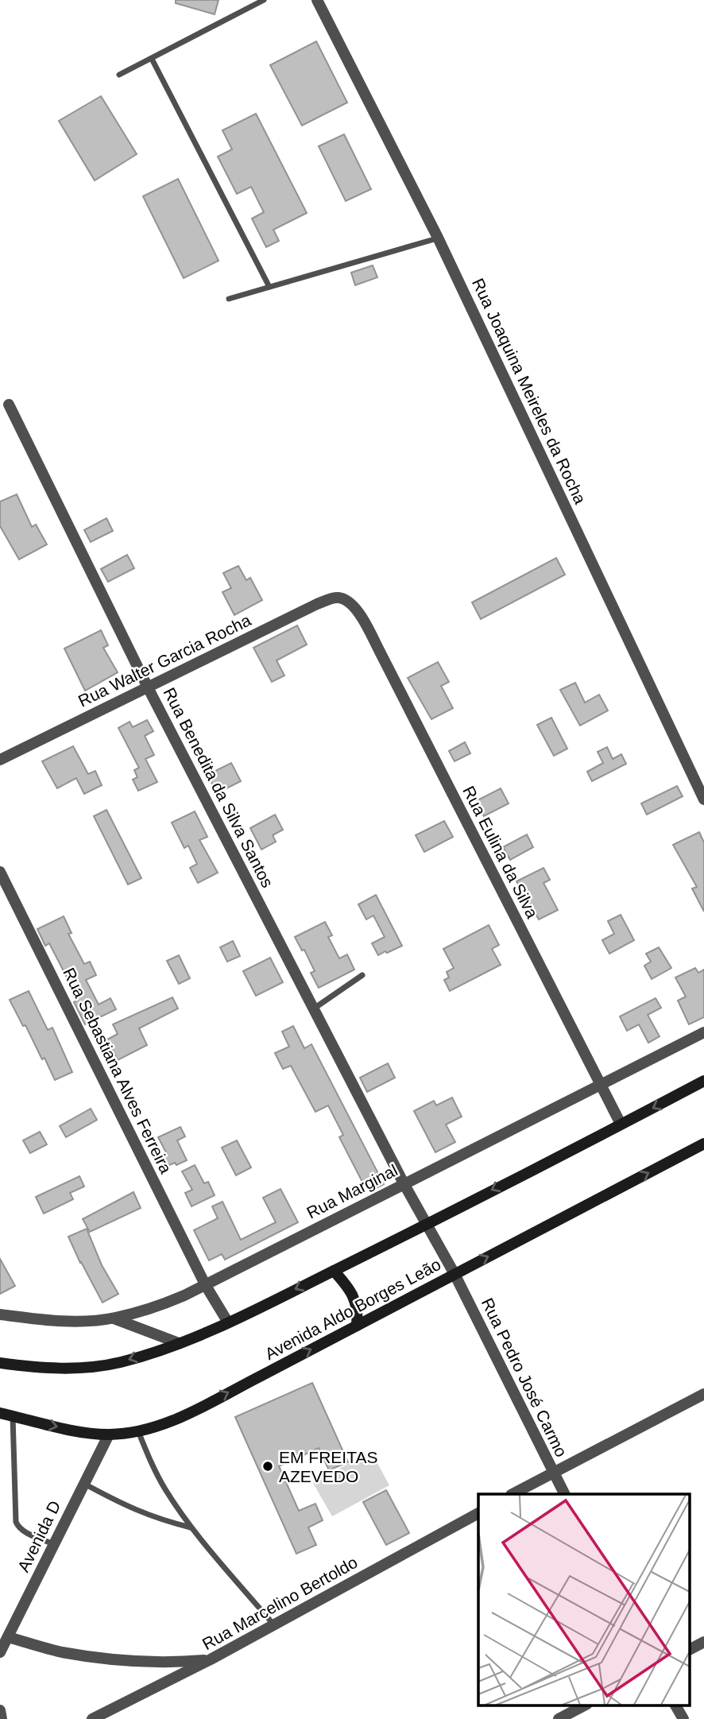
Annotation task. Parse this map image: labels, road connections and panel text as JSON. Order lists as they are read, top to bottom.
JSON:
{
  "streets": {
    "street": [
      "Rua Joaquina Meireles da Rocha",
      "Rua Walter Garcia Rocha",
      "Rua Benedita da Silva Santos",
      "Rua Eulina da Silva",
      "Rua Sebastiana Alves Ferreira",
      "Rua Marginal",
      "Avenida Aldo Borges Leão",
      "Rua Pedro José Carmo",
      "Avenida D",
      "Rua Marcelino Bertoldo"
    ]
  },
  "crossings": [
    ["Rua Walter Garcia Rocha", "Rua Benedita da Silva Santos"],
    ["Rua Walter Garcia Rocha", "Rua Eulina da Silva"],
    ["Rua Benedita da Silva Santos", "Rua Marginal"],
    ["Rua Benedita da Silva Santos", "Rua Pedro José Carmo"],
    ["Rua Eulina da Silva", "Rua Marginal"],
    ["Rua Sebastiana Alves Ferreira", "Rua Marginal"],
    ["Avenida Aldo Borges Leão", "Rua Pedro José Carmo"],
    ["Avenida Aldo Borges Leão", "Avenida D"]
  ],
  "places": ["EM FREITAS AZEVEDO"]
}
